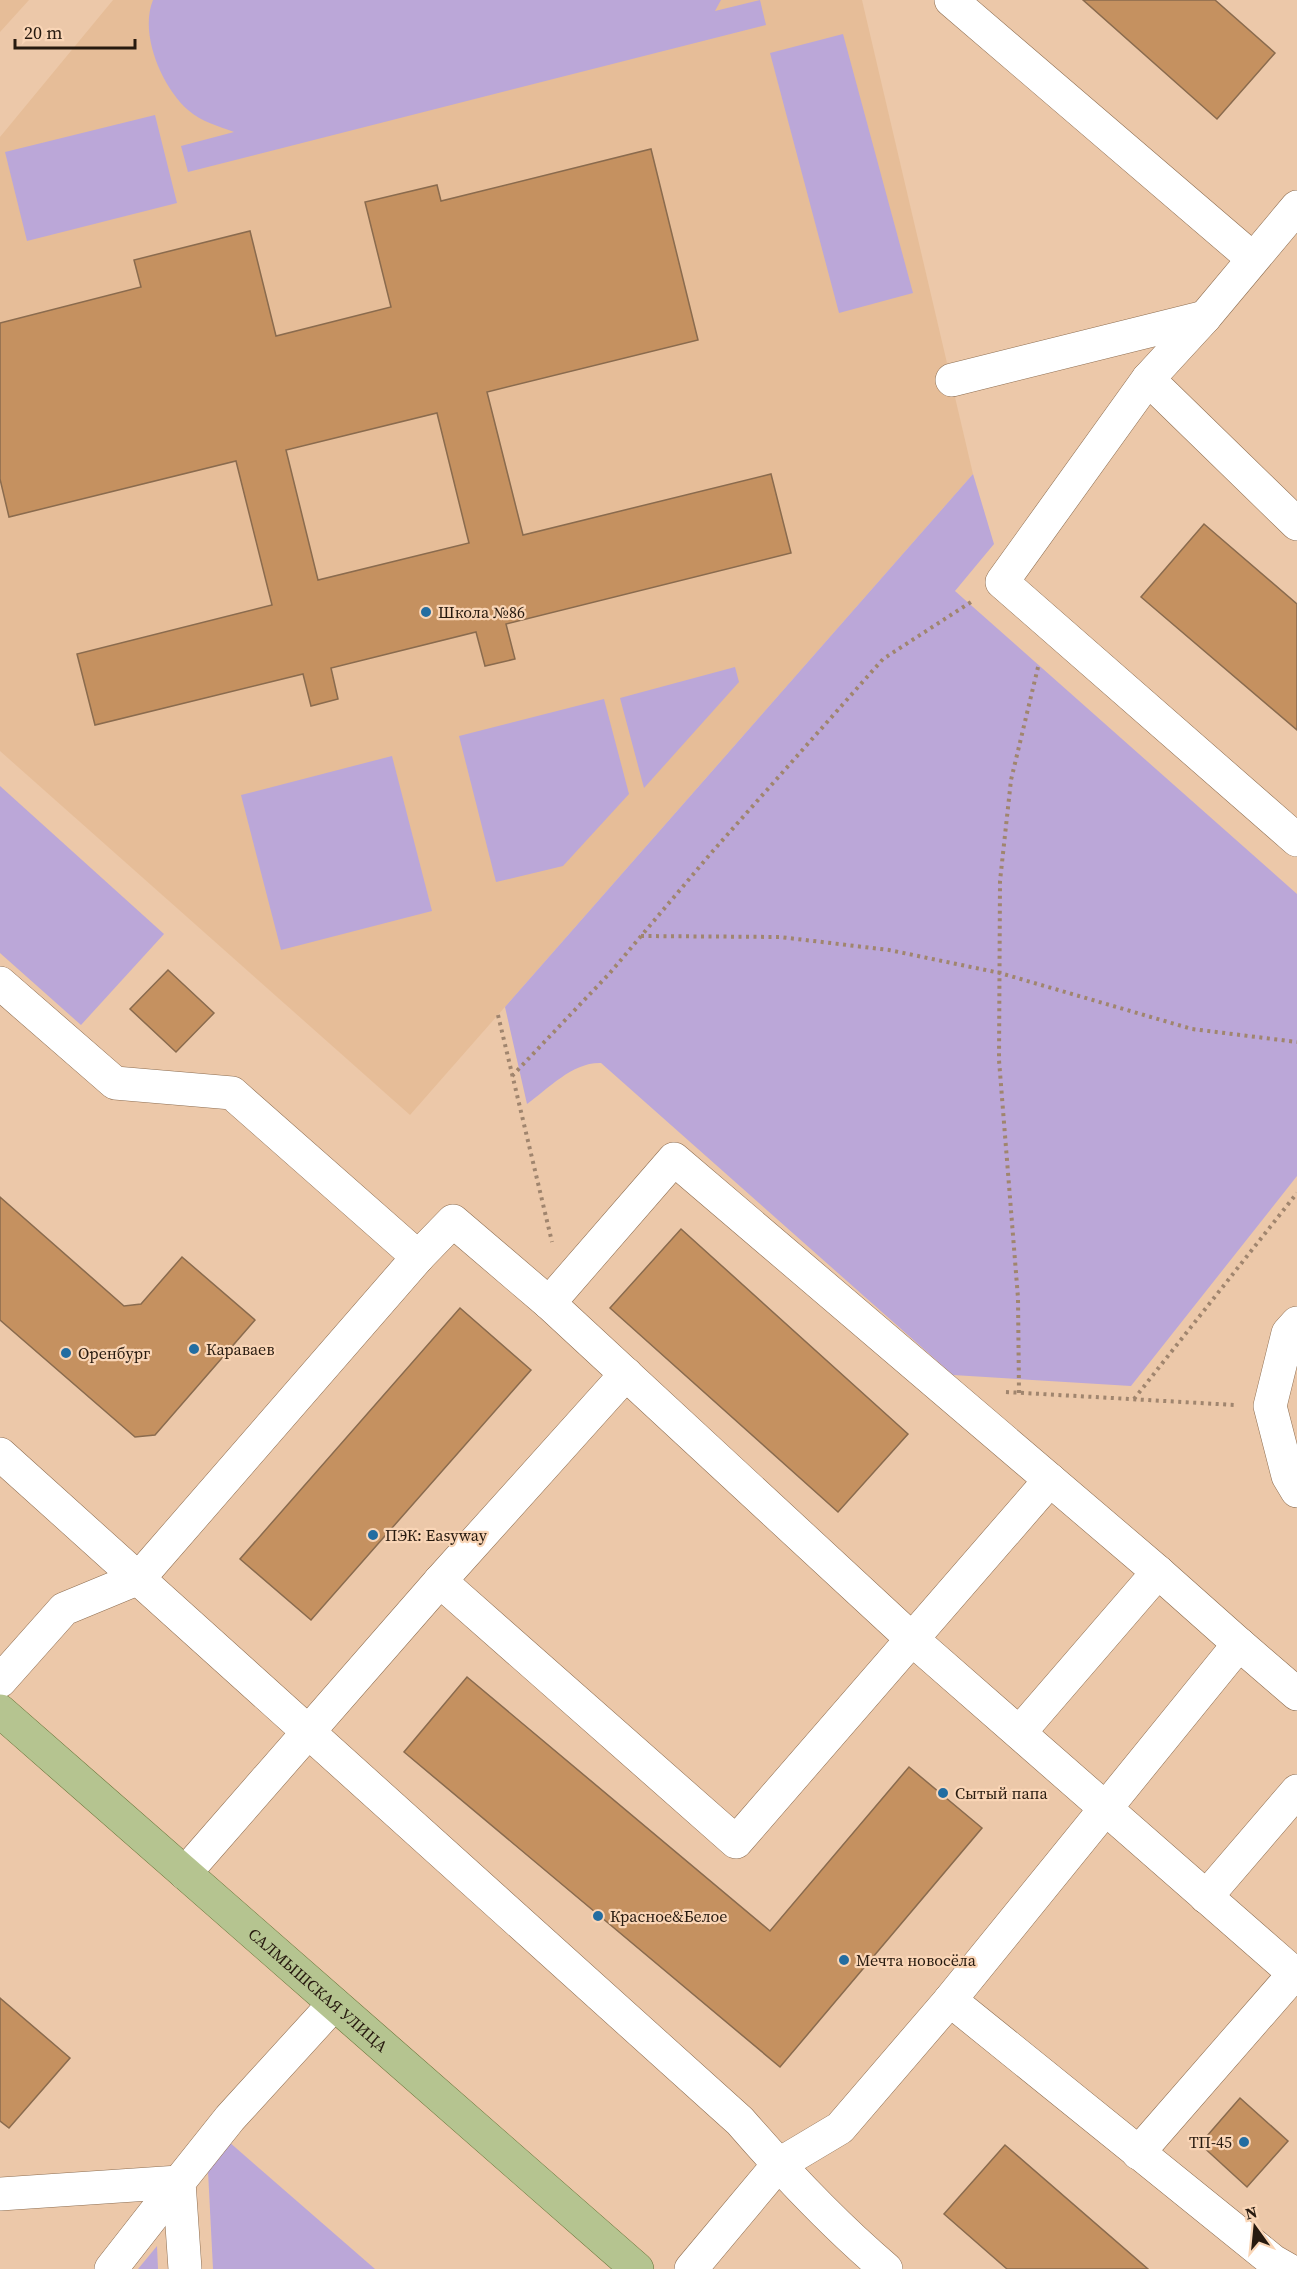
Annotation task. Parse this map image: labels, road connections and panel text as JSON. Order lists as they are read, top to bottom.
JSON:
{
  "streets": {
    "main road": ["САЛМЫШСКАЯ УЛИЦА"]
  },
  "places": [
    "Школа №86",
    "Караваев",
    "Оренбург",
    "ПЭК: Easyway",
    "Сытый папа",
    "Красное&Белое",
    "Мечта новосёла",
    "ТП-45"
  ],
  "scale_bar": "20 m",
  "north": "top"
}
